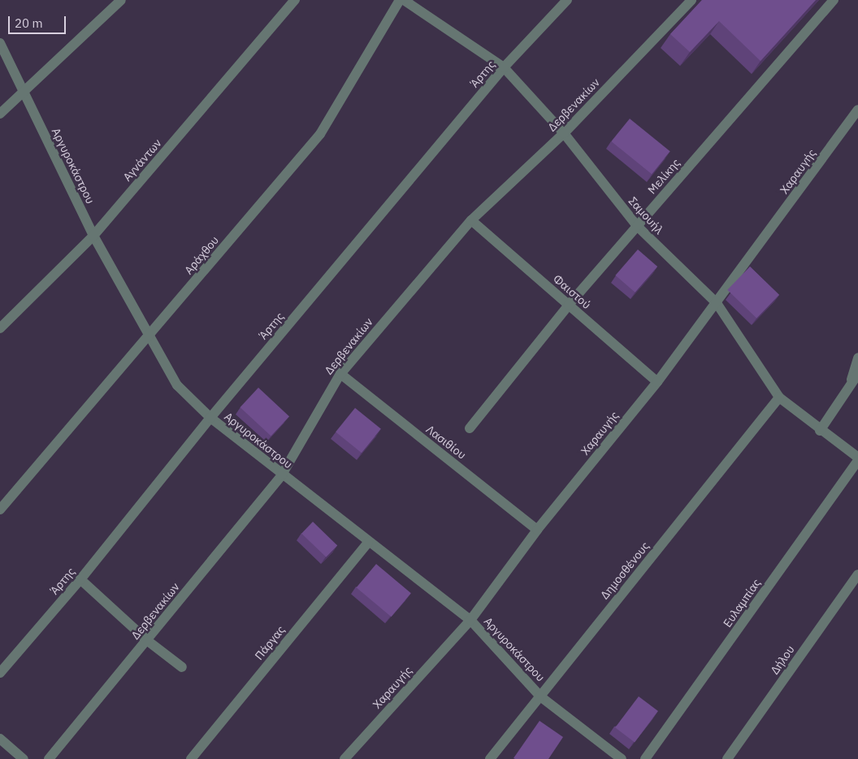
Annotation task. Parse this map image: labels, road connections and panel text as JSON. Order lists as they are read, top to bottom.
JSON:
{
  "streets": {
    "street": [
      "Άρτης",
      "Δερβενακίων",
      "Αγνάντων",
      "Αργυροκάστρου",
      "Χαραυγής",
      "Μελίκης",
      "Σαμουήλ",
      "Αράχθου",
      "Φαιστού",
      "Λασιθίου",
      "Δημοσθένους",
      "Ευλαμπίας",
      "Πάργας",
      "Δήλου"
    ]
  },
  "crossings": [
    ["Άρτης", "Αργυροκάστρου"],
    ["Άρτης", "Σαμουήλ"],
    ["Δερβενακίων", "Αργυροκάστρου"],
    ["Δερβενακίων", "Σαμουήλ"],
    ["Δερβενακίων", "Φαιστού"],
    ["Δερβενακίων", "Λασιθίου"],
    ["Αγνάντων", "Αργυροκάστρου"],
    ["Αργυροκάστρου", "Χαραυγής"],
    ["Αργυροκάστρου", "Αράχθου"],
    ["Αργυροκάστρου", "Δημοσθένους"],
    ["Αργυροκάστρου", "Πάργας"],
    ["Χαραυγής", "Σαμουήλ"],
    ["Χαραυγής", "Φαιστού"],
    ["Χαραυγής", "Λασιθίου"],
    ["Μελίκης", "Σαμουήλ"],
    ["Μελίκης", "Φαιστού"],
    ["Σαμουήλ", "Δημοσθένους"],
    ["Σαμουήλ", "Ευλαμπίας"]
  ],
  "scale_bar": "20 m"
}
